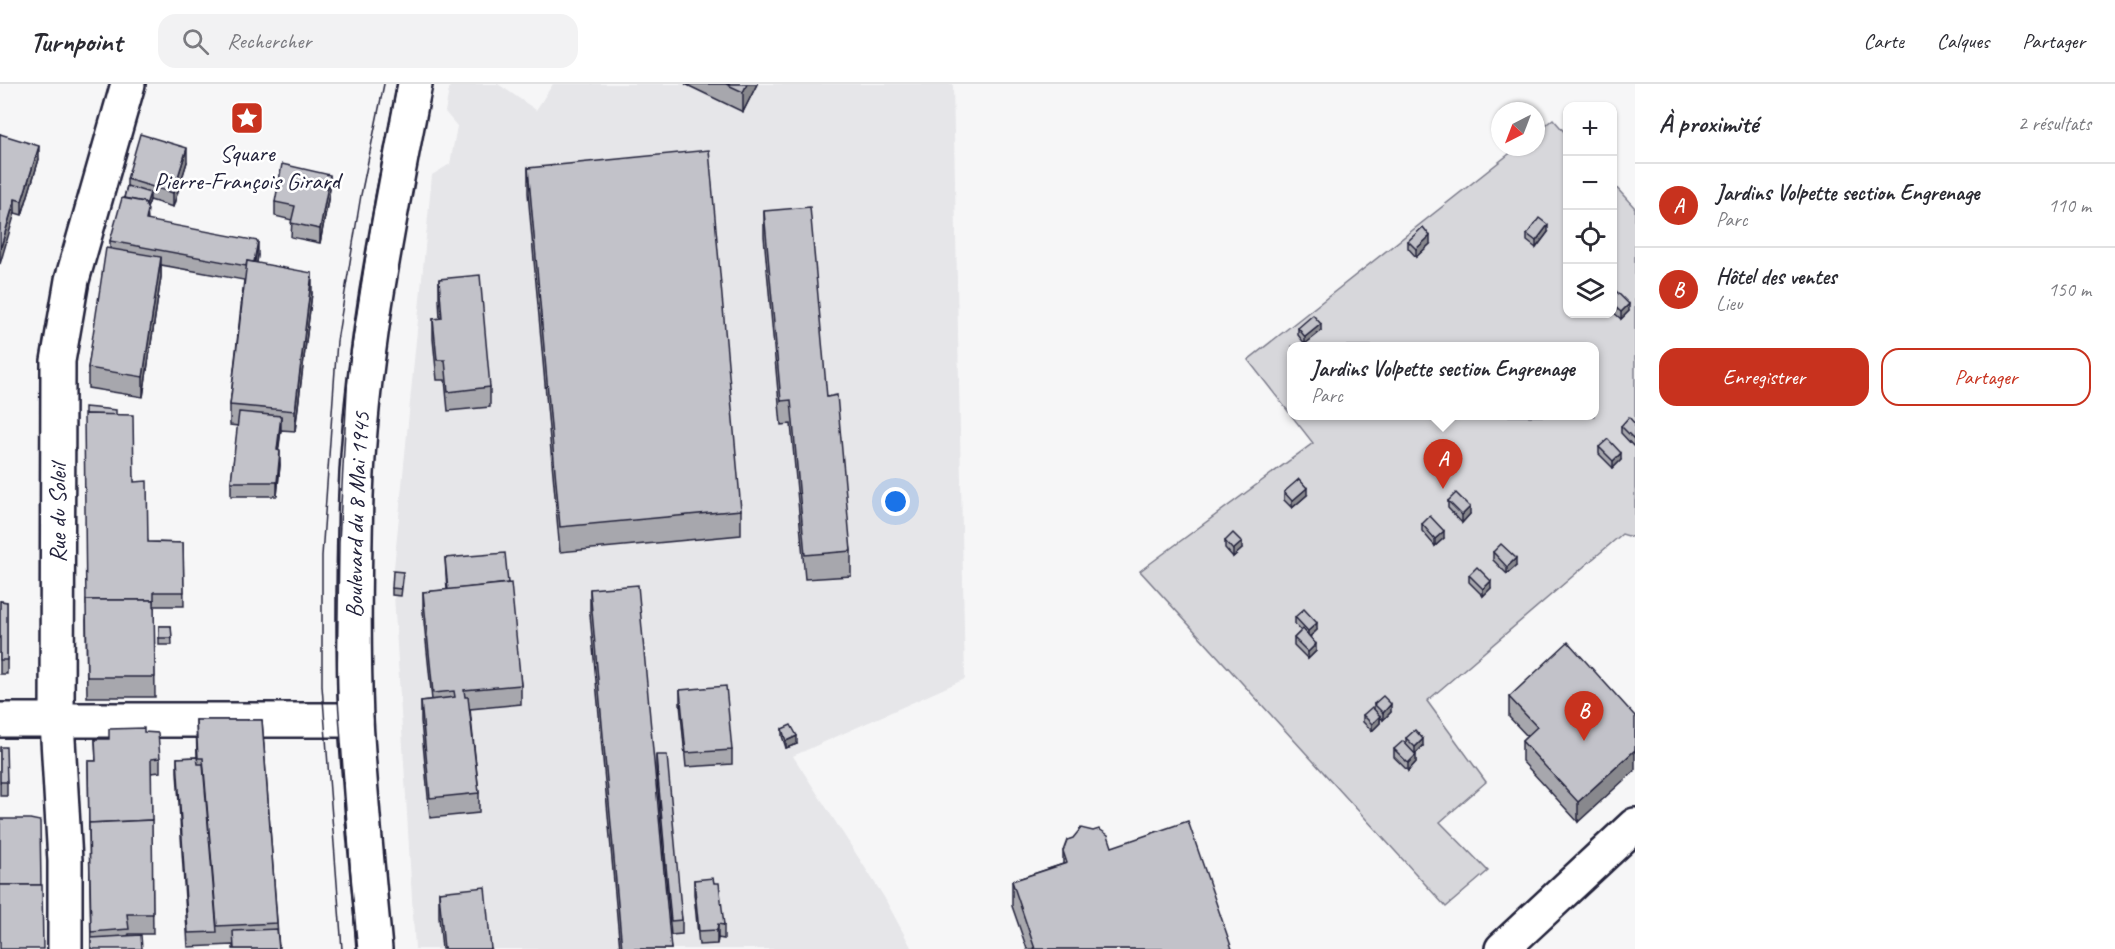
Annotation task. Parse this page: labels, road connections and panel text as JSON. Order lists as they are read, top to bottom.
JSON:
{
  "streets": {
    "street": ["Rue du Soleil", "Boulevard du 8 Mai 1945"]
  },
  "places": {
    "place": ["Square Pierre-François Girard"]
  },
  "north": "bottom left",
  "page": {
    "header": "Turnpoint",
    "search": "Rechercher",
    "nav": ["Carte", "Calques", "Partager"],
    "heading": ["À proximité", "2 résultats"],
    "map_buttons": ["+", "−"],
    "list": [
      {
        "mark": "A",
        "name": "Jardins Volpette section Engrenage",
        "note": "Parc",
        "value": "110 m"
      },
      {
        "mark": "B",
        "name": "Hôtel des ventes",
        "note": "Lieu",
        "value": "150 m"
      }
    ],
    "buttons": ["Enregistrer", "Partager"],
    "popup": ["Jardins Volpette section Engrenage", "Parc"],
    "pins": ["A", "B"]
  }
}
